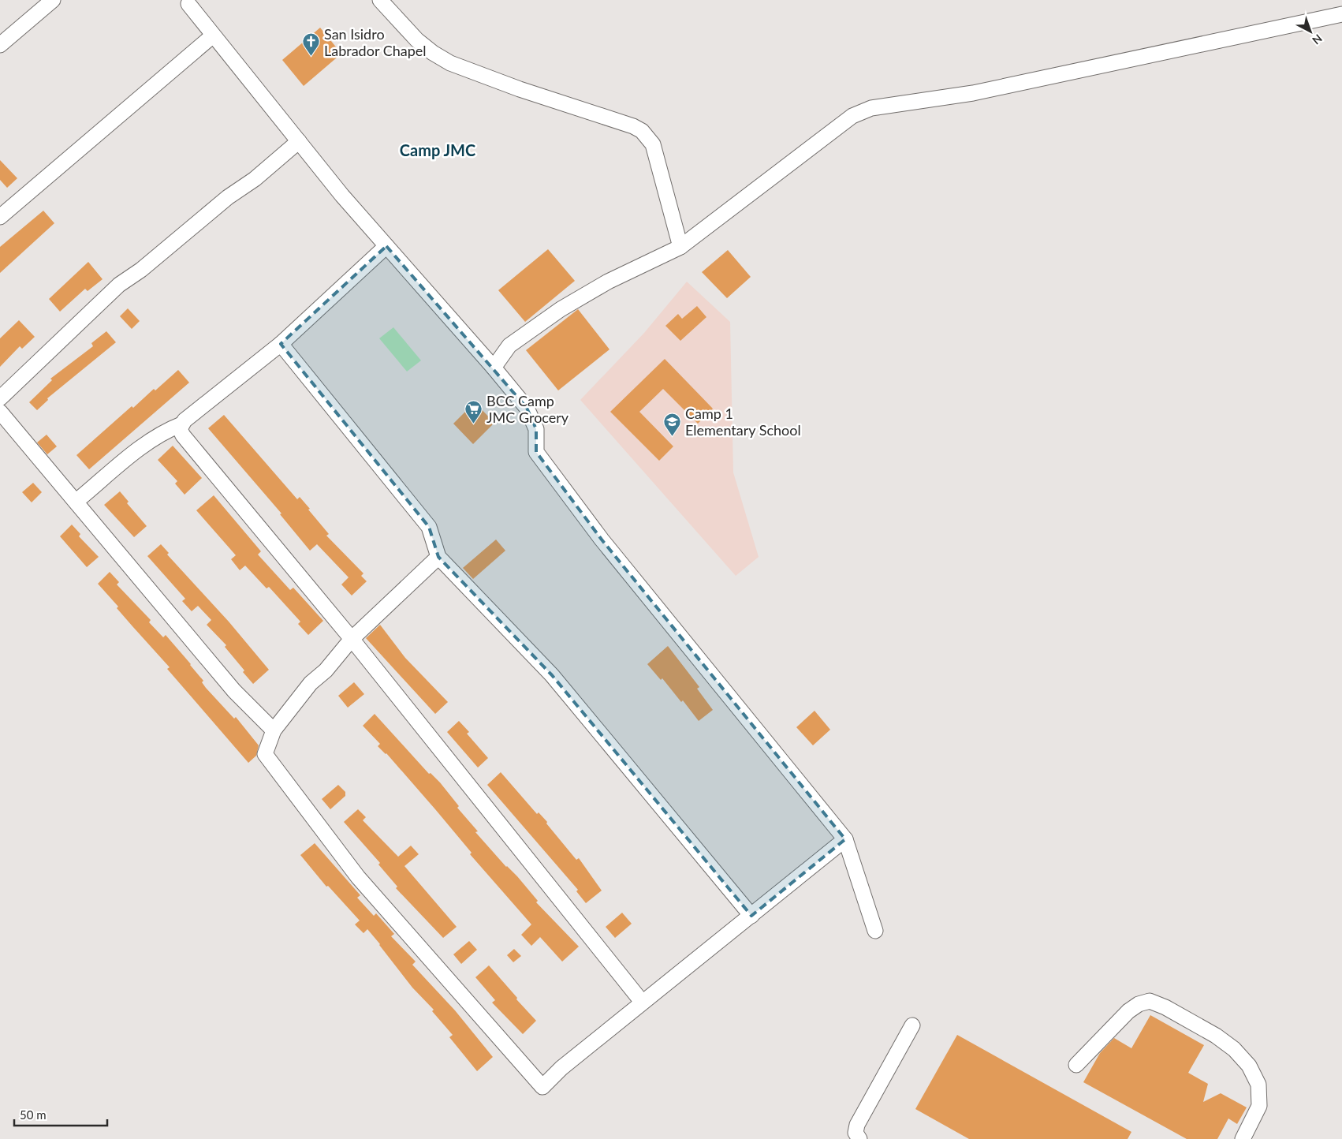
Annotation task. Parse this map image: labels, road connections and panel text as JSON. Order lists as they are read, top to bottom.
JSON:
{
  "districts": ["Camp JMC"],
  "places": {
    "church": ["San Isidro Labrador Chapel"],
    "supermarket": ["BCC Camp JMC Grocery"],
    "school or university": ["Camp 1 Elementary School"]
  },
  "scale_bar": "50 m",
  "north": "bottom right"
}
